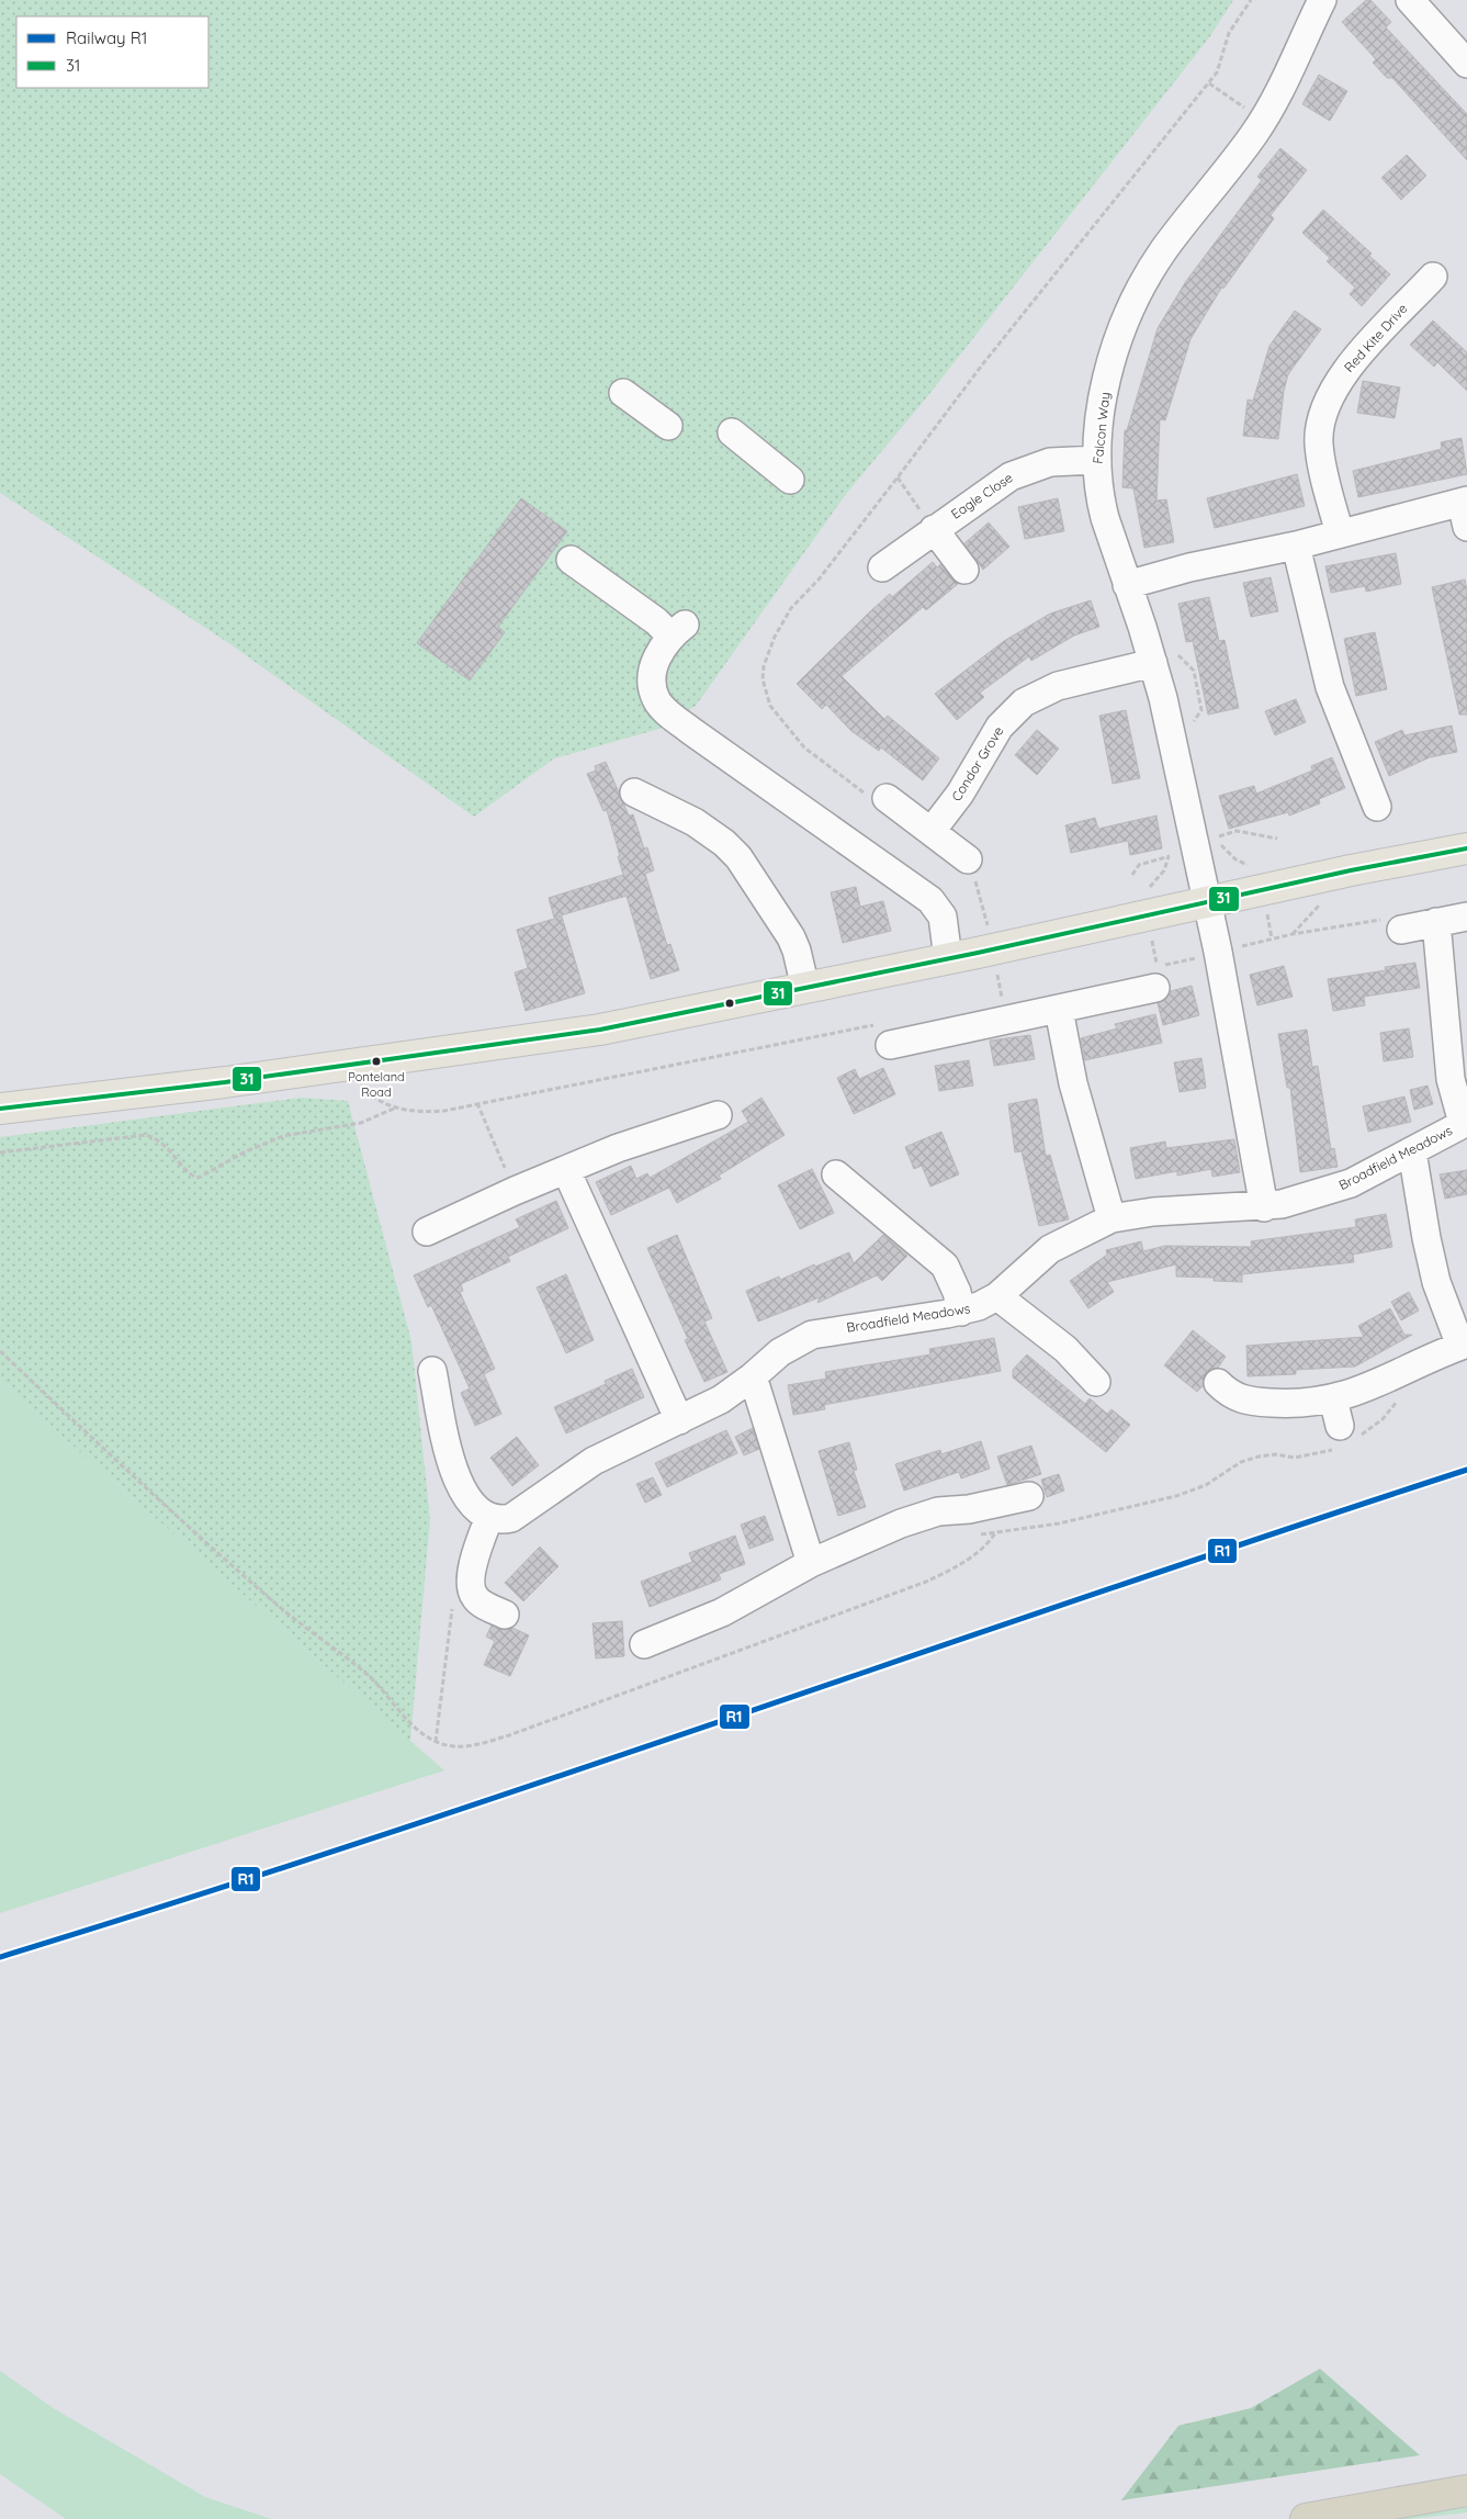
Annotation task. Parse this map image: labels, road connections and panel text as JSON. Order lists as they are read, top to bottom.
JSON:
{
  "streets": {
    "street": [
      "Red Kite Drive",
      "Falcon Way",
      "Eagle Close",
      "Condor Grove",
      "Broadfield Meadows"
    ]
  },
  "crossings": [
    ["Falcon Way", "Eagle Close"],
    ["Falcon Way", "Condor Grove"],
    ["Falcon Way", "Broadfield Meadows"]
  ],
  "places": ["Ponteland Road"],
  "lines": ["transit line 31", "rail line R1"],
  "legend": ["Railway R1", "31"]
}
